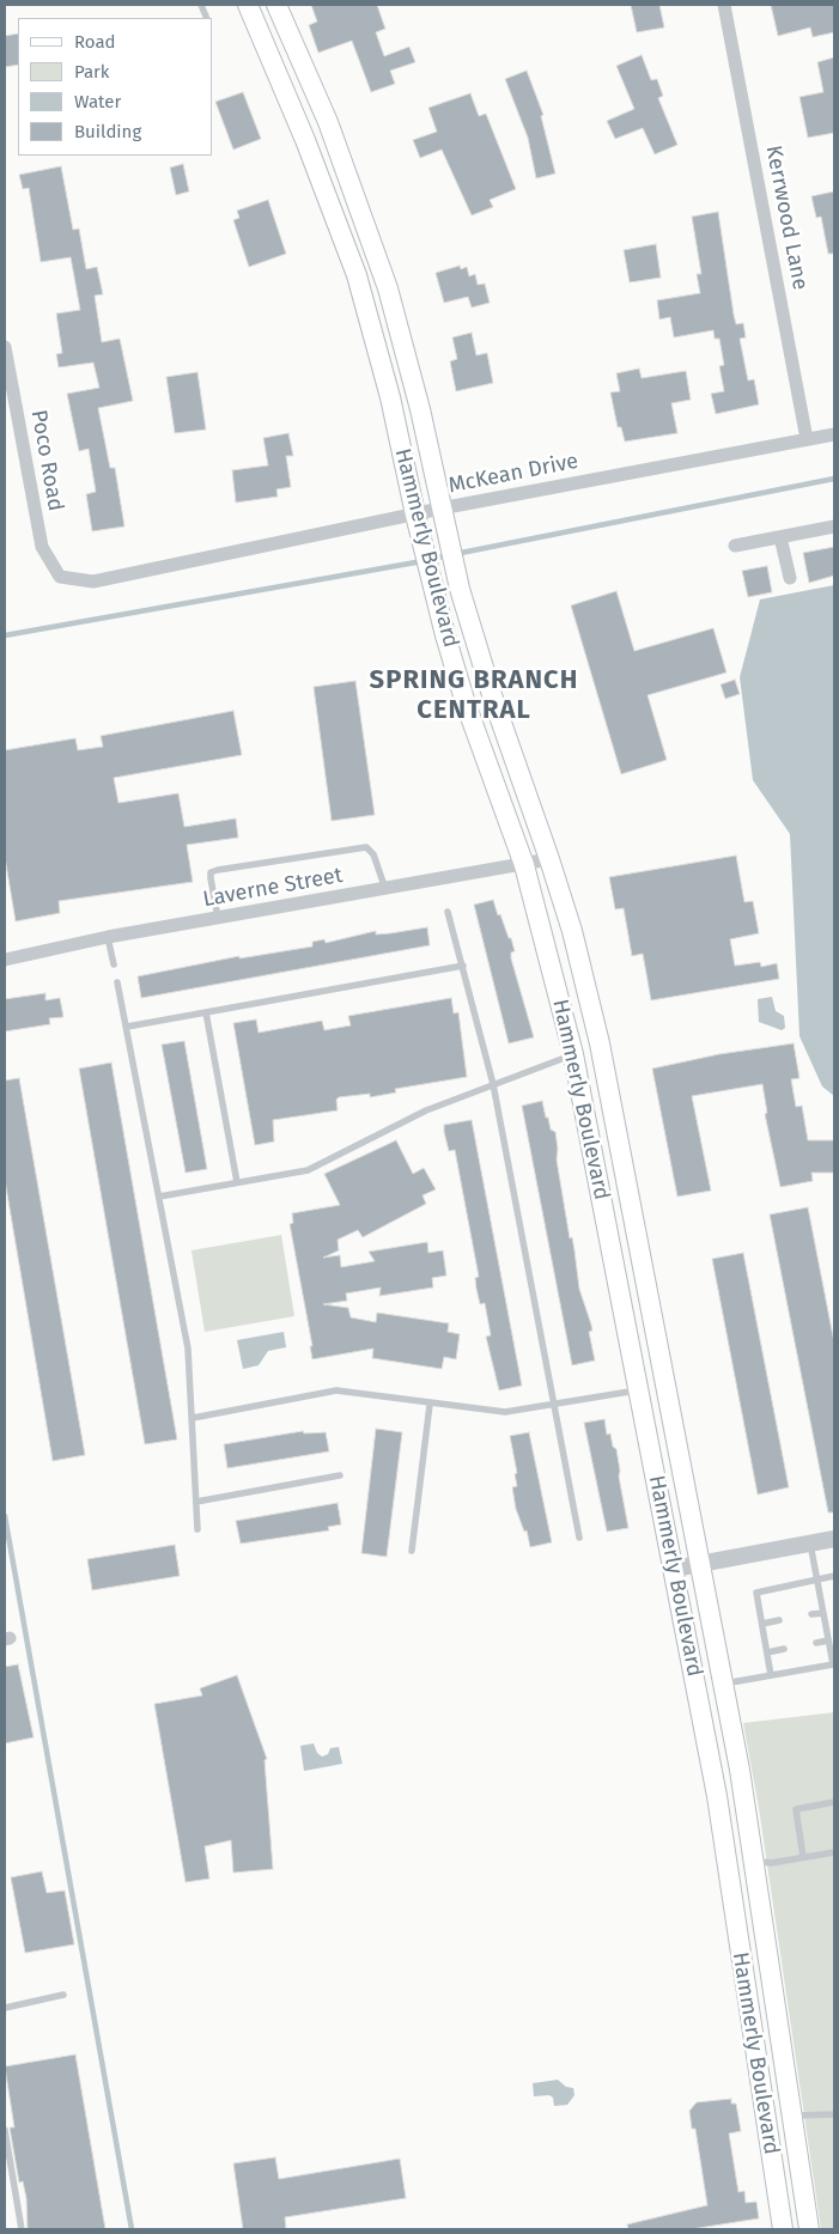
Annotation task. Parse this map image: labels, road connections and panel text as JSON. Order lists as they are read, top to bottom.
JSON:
{
  "streets": {
    "main road": ["Hammerly Boulevard"],
    "street": [
      "Kerrwood Lane",
      "Poco Road",
      "McKean Drive",
      "Laverne Street"
    ]
  },
  "crossings": [
    ["Kerrwood Lane", "McKean Drive"],
    ["Poco Road", "McKean Drive"],
    ["McKean Drive", "Hammerly Boulevard"],
    ["Hammerly Boulevard", "Laverne Street"]
  ],
  "districts": ["SPRING BRANCH CENTRAL"],
  "legend": [
    "Road",
    "Park",
    "Water",
    "Building"
  ]
}
